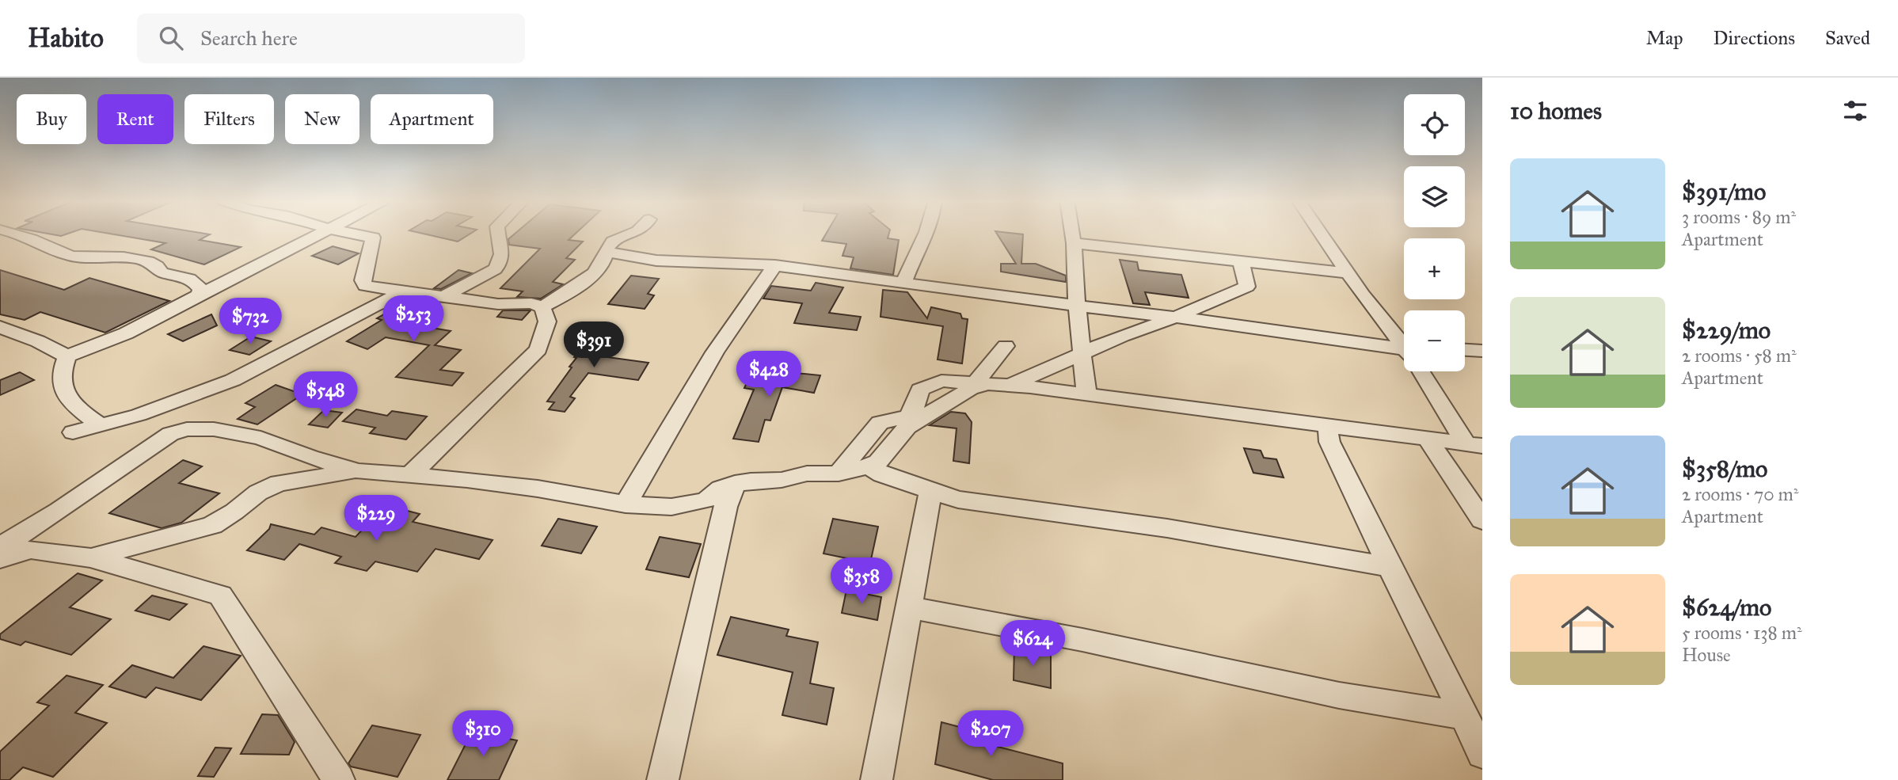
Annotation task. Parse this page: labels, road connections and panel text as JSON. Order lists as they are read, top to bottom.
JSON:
{
  "page": {
    "header": "Habito",
    "search": "Search here",
    "nav": ["Map", "Directions", "Saved"],
    "heading": "10 homes",
    "map_buttons": ["+", "−"],
    "chip": [
      "Buy",
      "Rent",
      "Filters",
      "New",
      "Apartment"
    ],
    "list": [
      {
        "name": "$391/mo",
        "note": "3 rooms · 89 m² · Apartment"
      },
      {
        "name": "$229/mo",
        "note": "2 rooms · 58 m² · Apartment"
      },
      {
        "name": "$358/mo",
        "note": "2 rooms · 70 m² · Apartment"
      },
      {
        "name": "$624/mo",
        "note": "5 rooms · 138 m² · House"
      }
    ],
    "price": [
      "$253",
      "$732",
      "$391",
      "$428",
      "$548",
      "$229",
      "$358",
      "$624",
      "$310",
      "$207"
    ]
  }
}
